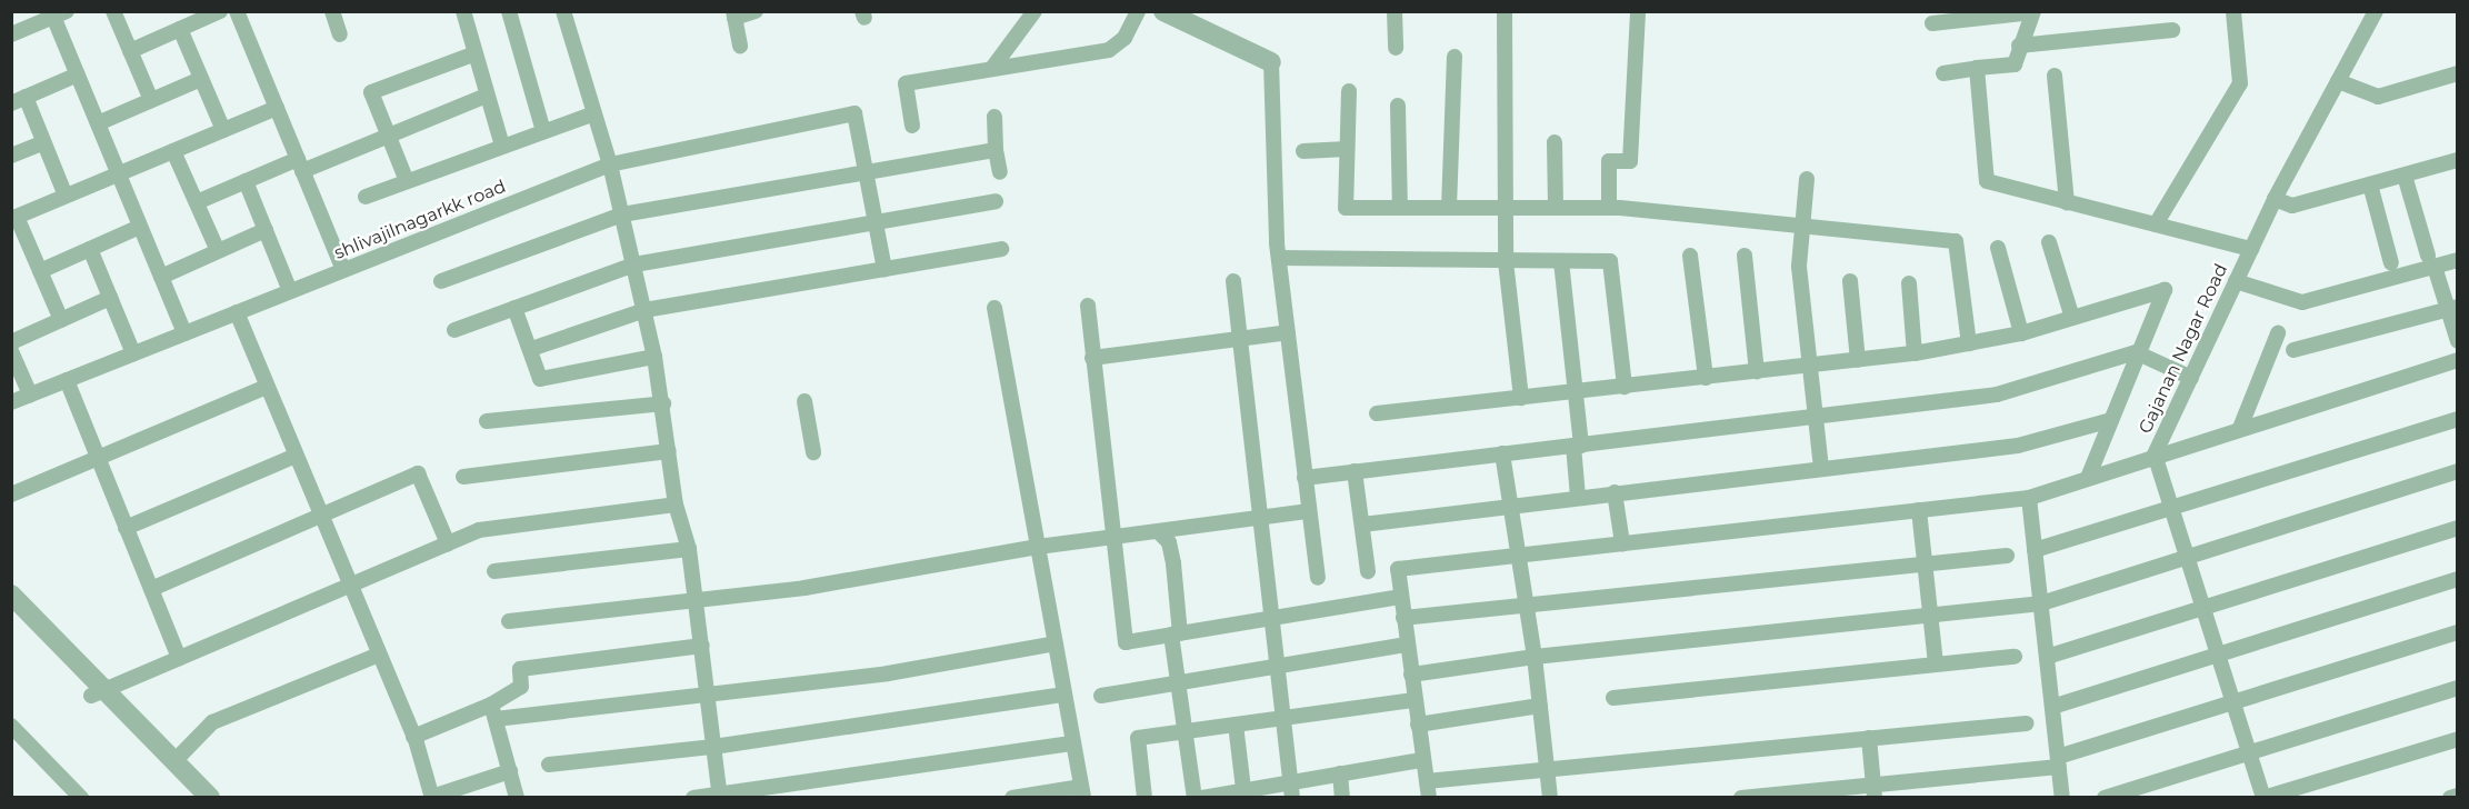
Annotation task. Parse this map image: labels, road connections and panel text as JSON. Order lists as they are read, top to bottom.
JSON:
{
  "streets": {
    "street": ["shlivajilnagarkk road", "Gajanan Nagar Road"]
  }
}
